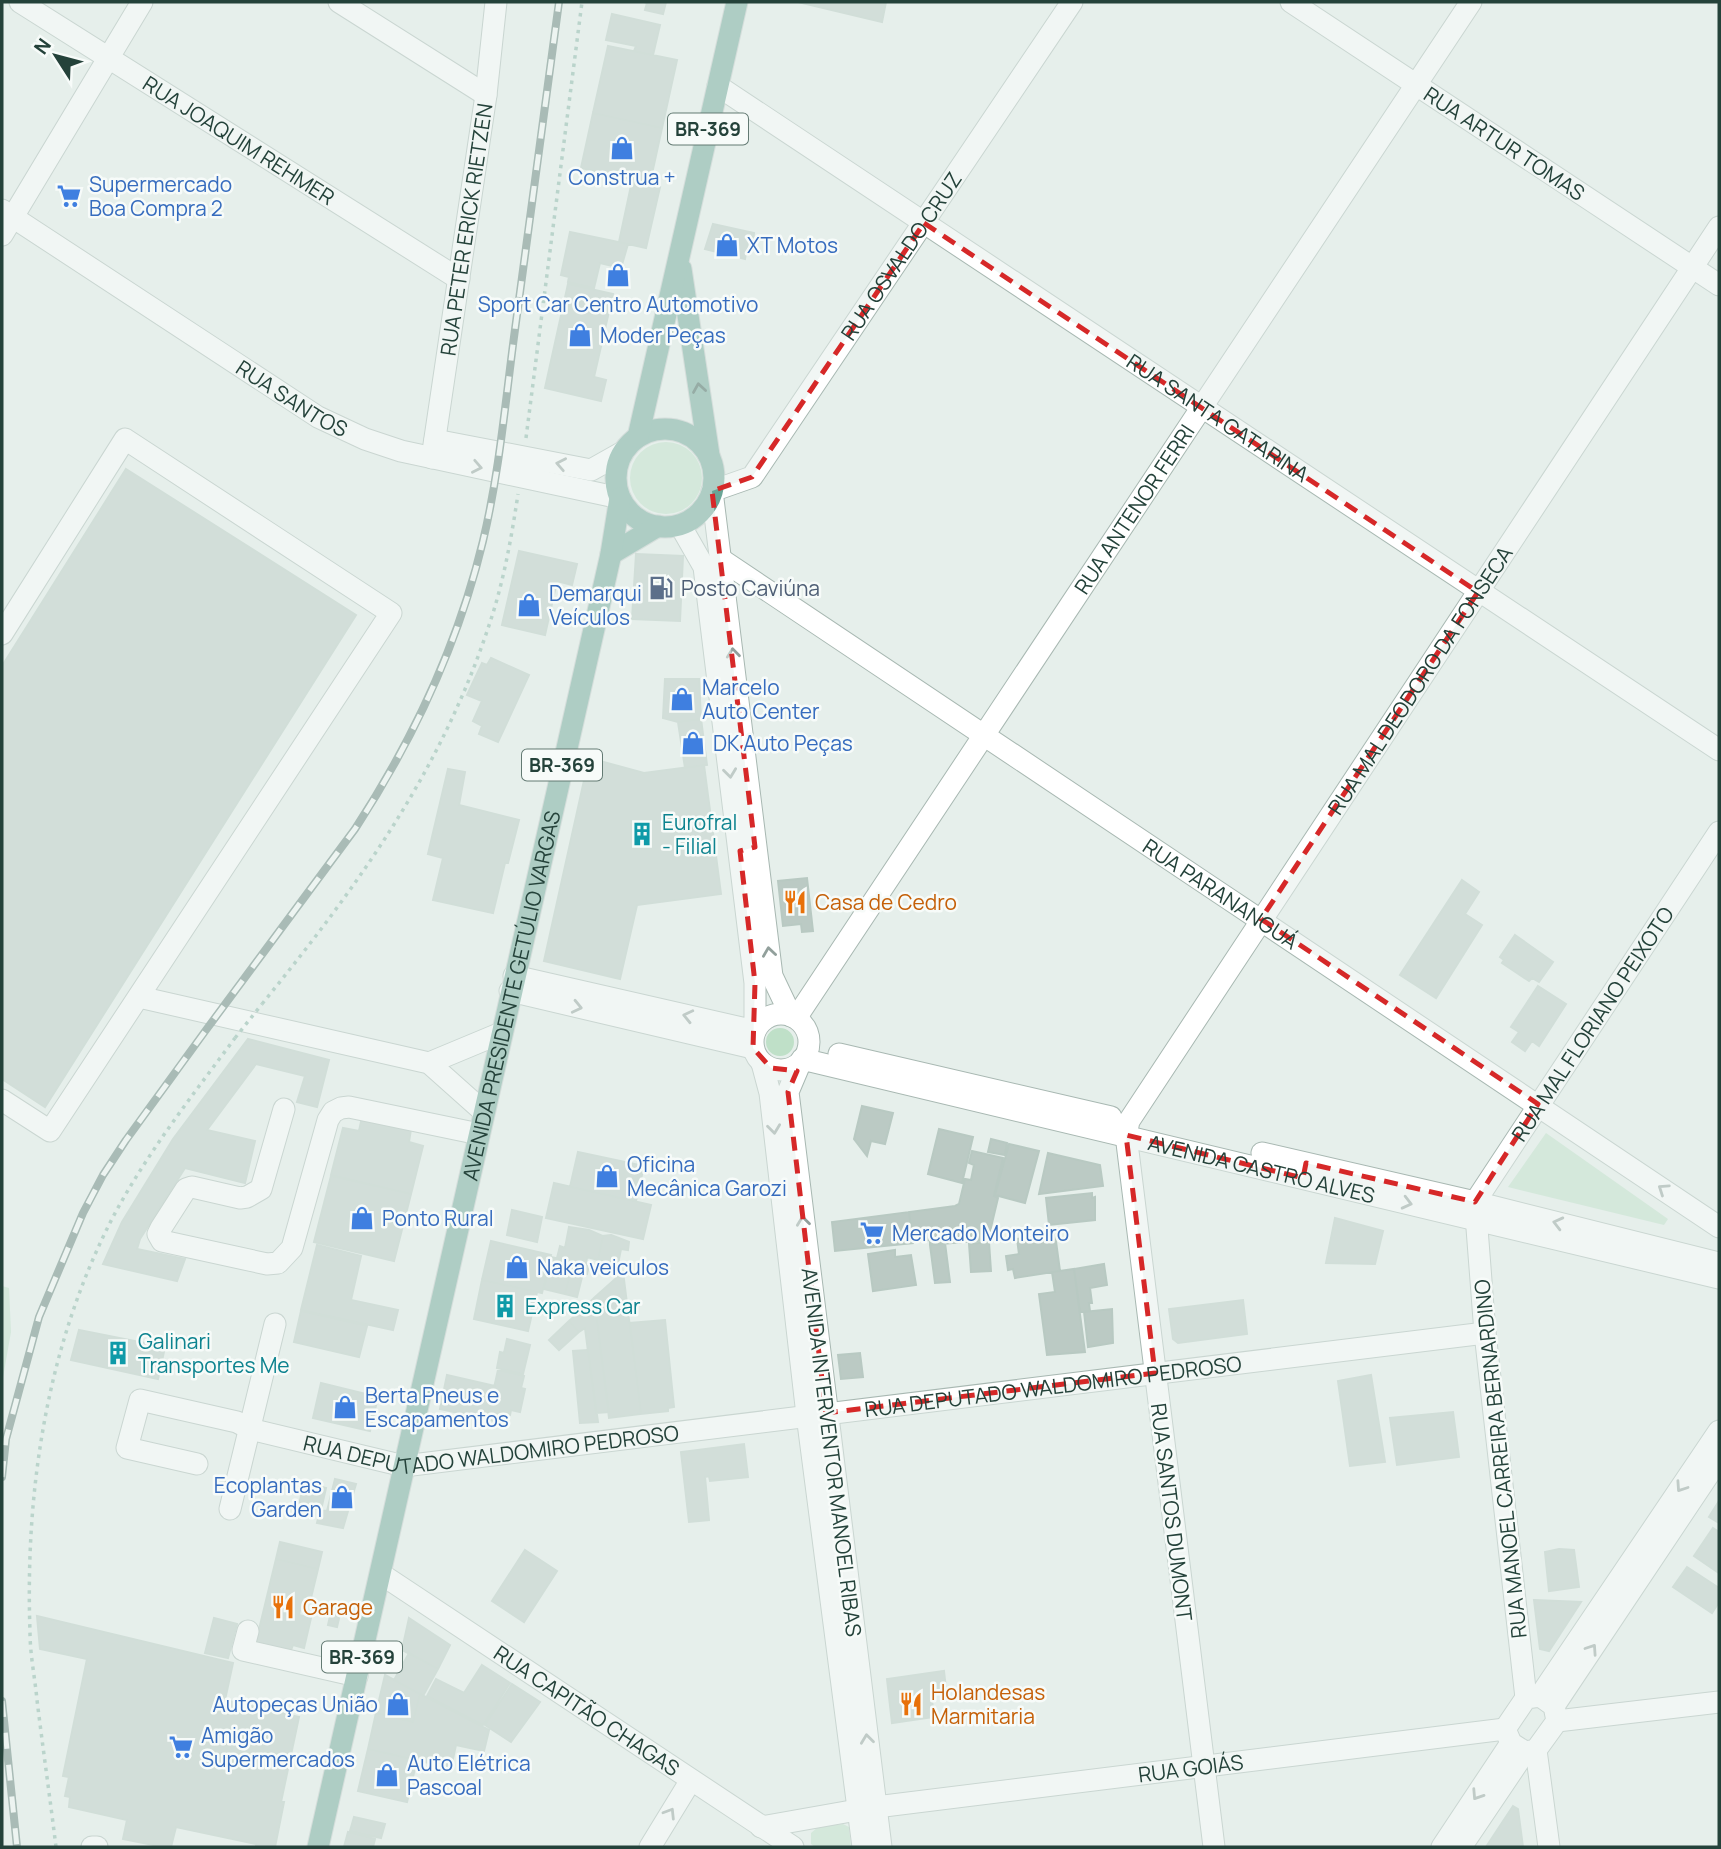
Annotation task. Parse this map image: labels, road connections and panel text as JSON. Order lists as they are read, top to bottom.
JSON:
{
  "streets": {
    "main road": ["BR-369", "AVENIDA PRESIDENTE GETÚLIO VARGAS"],
    "street": [
      "RUA JOAQUIM REHMER",
      "RUA ARTUR TOMAS",
      "RUA PETER ERICK RIETZEN",
      "RUA OSVALDO CRUZ",
      "RUA SANTOS",
      "RUA SANTA CATARINA",
      "RUA ANTENOR FERRI",
      "RUA MAL DEODORO DA FONSECA",
      "RUA PARANANGUÁ",
      "RUA MAL FLORIANO PEIXOTO",
      "AVENIDA CASTRO ALVES",
      "RUA DEPUTADO WALDOMIRO PEDROSO",
      "AVENIDA INTERVENTOR MANOEL RIBAS",
      "RUA MANOEL CARREIRA BERNARDINO",
      "RUA SANTOS DUMONT",
      "RUA CAPITÃO CHAGAS",
      "RUA GOIÁS"
    ]
  },
  "crossings": [
    ["BR-369", "RUA OSVALDO CRUZ"],
    ["BR-369", "RUA SANTOS"],
    ["BR-369", "RUA SANTA CATARINA"],
    ["BR-369", "AVENIDA PRESIDENTE GETÚLIO VARGAS"],
    ["BR-369", "AVENIDA INTERVENTOR MANOEL RIBAS"],
    ["RUA JOAQUIM REHMER", "RUA PETER ERICK RIETZEN"],
    ["RUA ARTUR TOMAS", "RUA ANTENOR FERRI"],
    ["RUA ARTUR TOMAS", "RUA MAL DEODORO DA FONSECA"],
    ["RUA PETER ERICK RIETZEN", "RUA SANTOS"],
    ["RUA OSVALDO CRUZ", "RUA SANTOS"],
    ["RUA OSVALDO CRUZ", "RUA SANTA CATARINA"],
    ["RUA OSVALDO CRUZ", "AVENIDA PRESIDENTE GETÚLIO VARGAS"],
    ["RUA OSVALDO CRUZ", "AVENIDA INTERVENTOR MANOEL RIBAS"],
    ["RUA SANTOS", "AVENIDA PRESIDENTE GETÚLIO VARGAS"],
    ["RUA SANTOS", "AVENIDA INTERVENTOR MANOEL RIBAS"],
    ["RUA SANTA CATARINA", "RUA ANTENOR FERRI"],
    ["RUA SANTA CATARINA", "RUA MAL DEODORO DA FONSECA"],
    ["RUA ANTENOR FERRI", "RUA PARANANGUÁ"],
    ["RUA ANTENOR FERRI", "AVENIDA CASTRO ALVES"],
    ["RUA ANTENOR FERRI", "AVENIDA INTERVENTOR MANOEL RIBAS"],
    ["RUA MAL DEODORO DA FONSECA", "RUA PARANANGUÁ"],
    ["RUA MAL DEODORO DA FONSECA", "AVENIDA CASTRO ALVES"],
    ["RUA MAL DEODORO DA FONSECA", "RUA SANTOS DUMONT"],
    ["RUA PARANANGUÁ", "RUA MAL FLORIANO PEIXOTO"],
    ["RUA PARANANGUÁ", "AVENIDA INTERVENTOR MANOEL RIBAS"],
    ["AVENIDA PRESIDENTE GETÚLIO VARGAS", "RUA DEPUTADO WALDOMIRO PEDROSO"],
    ["AVENIDA PRESIDENTE GETÚLIO VARGAS", "AVENIDA INTERVENTOR MANOEL RIBAS"],
    ["AVENIDA PRESIDENTE GETÚLIO VARGAS", "RUA CAPITÃO CHAGAS"],
    ["RUA MAL FLORIANO PEIXOTO", "AVENIDA CASTRO ALVES"],
    ["RUA MAL FLORIANO PEIXOTO", "RUA MANOEL CARREIRA BERNARDINO"],
    ["AVENIDA CASTRO ALVES", "AVENIDA INTERVENTOR MANOEL RIBAS"],
    ["AVENIDA CASTRO ALVES", "RUA MANOEL CARREIRA BERNARDINO"],
    ["AVENIDA CASTRO ALVES", "RUA SANTOS DUMONT"],
    ["RUA DEPUTADO WALDOMIRO PEDROSO", "AVENIDA INTERVENTOR MANOEL RIBAS"],
    ["RUA DEPUTADO WALDOMIRO PEDROSO", "RUA MANOEL CARREIRA BERNARDINO"],
    ["RUA DEPUTADO WALDOMIRO PEDROSO", "RUA SANTOS DUMONT"],
    ["AVENIDA INTERVENTOR MANOEL RIBAS", "RUA GOIÁS"],
    ["RUA SANTOS DUMONT", "RUA GOIÁS"],
    ["RUA CAPITÃO CHAGAS", "RUA GOIÁS"]
  ],
  "places": {
    "shop": [
      "Construa +",
      "XT Motos",
      "Sport Car Centro Automotivo",
      "Moder Peças",
      "Demarqui Veículos",
      "Marcelo Auto Center",
      "DK Auto Peças",
      "Oficina Mecânica Garozi",
      "Ponto Rural",
      "Naka veiculos",
      "Berta Pneus e Escapamentos",
      "Ecoplantas Garden",
      "Autopeças União",
      "Auto Elétrica Pascoal"
    ],
    "supermarket": ["Supermercado Boa Compra 2", "Mercado Monteiro", "Amigão Supermercados"],
    "fuel station": ["Posto Caviúna"],
    "building": ["Eurofral - Filial", "Express Car", "Galinari Transportes Me"],
    "restaurant": ["Casa de Cedro", "Garage", "Holandesas Marmitaria"]
  },
  "north": "top left"
}
